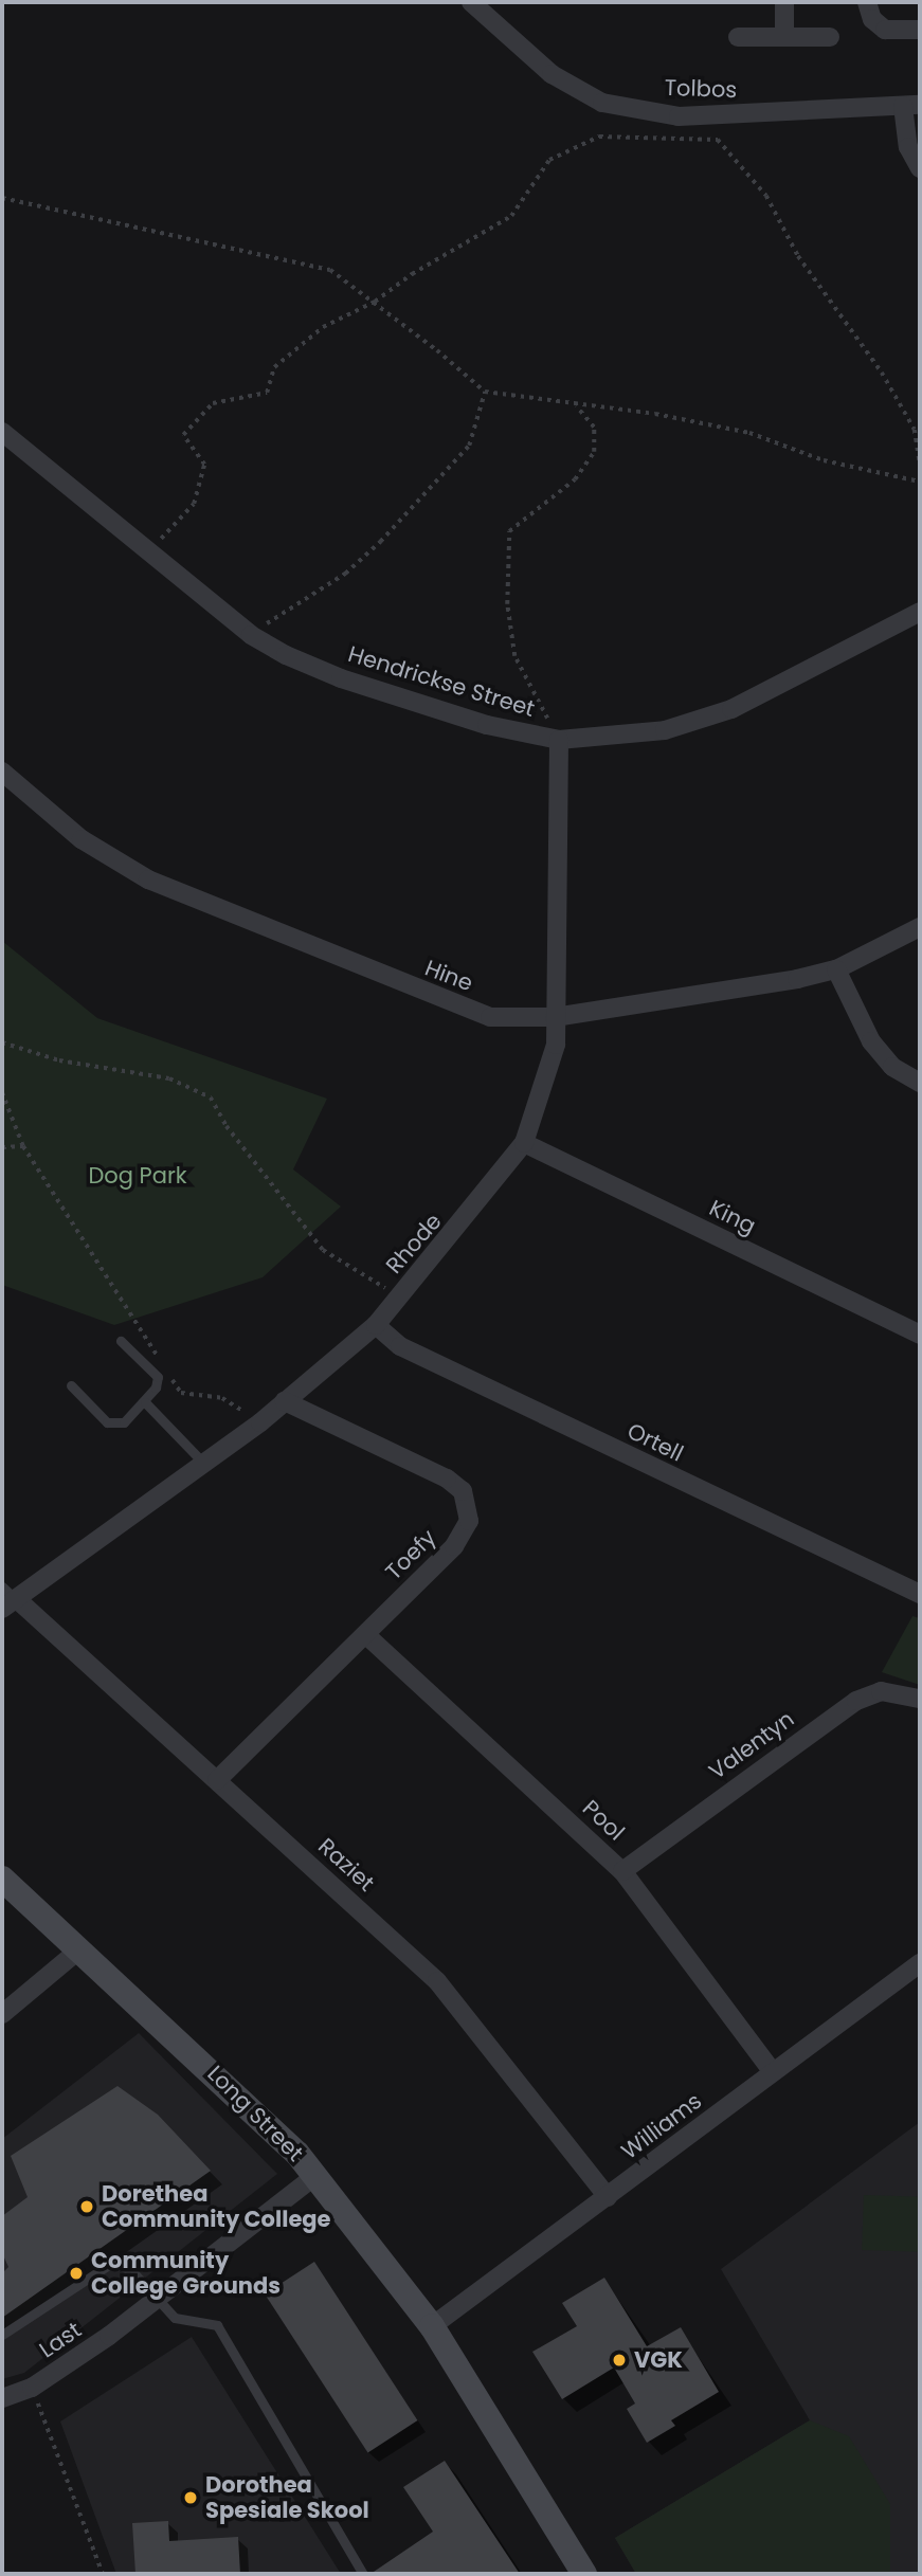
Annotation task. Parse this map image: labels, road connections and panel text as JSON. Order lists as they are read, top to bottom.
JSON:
{
  "streets": {
    "street": [
      "Tolbos",
      "Hendrickse Street",
      "Hine",
      "King",
      "Rhode",
      "Ortell",
      "Toefy",
      "Valentyn",
      "Pool",
      "Raziet",
      "Long Street",
      "Williams",
      "Last"
    ]
  },
  "crossings": [
    ["Hendrickse Street", "Rhode"],
    ["Hine", "Rhode"],
    ["King", "Rhode"],
    ["Rhode", "Ortell"],
    ["Rhode", "Toefy"],
    ["Rhode", "Raziet"],
    ["Toefy", "Pool"],
    ["Toefy", "Raziet"],
    ["Valentyn", "Pool"],
    ["Pool", "Williams"],
    ["Raziet", "Williams"],
    ["Long Street", "Williams"],
    ["Long Street", "Last"]
  ],
  "parks": ["Dog Park"],
  "places": [
    "Dorethea Community College",
    "Community College Grounds",
    "VGK",
    "Dorothea Spesiale Skool"
  ]
}
